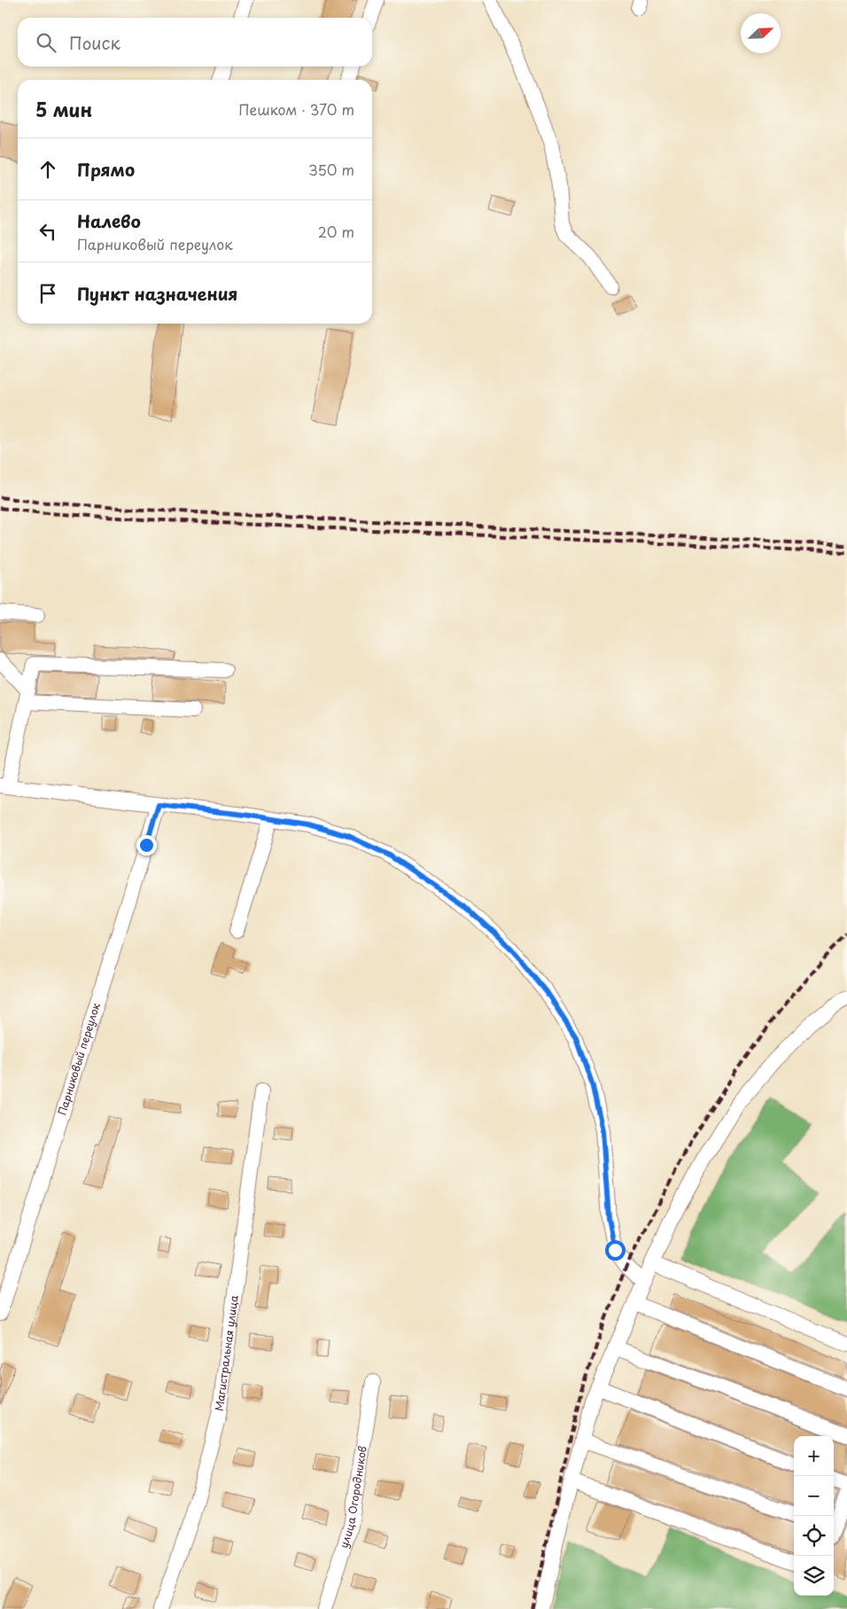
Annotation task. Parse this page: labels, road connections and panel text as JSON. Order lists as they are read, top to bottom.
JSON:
{
  "streets": {
    "street": ["Парниковый переулок", "Магистральная улица", "улица Огородников"]
  },
  "north": "top right",
  "page": {
    "search": "Поиск",
    "heading": ["5 мин", "Пешком · 370 m"],
    "list": [
      ["Прямо", "350 m"],
      ["Налево", "Парниковый переулок", "20 m"],
      "Пункт назначения"
    ],
    "map_buttons": ["+", "−"]
  }
}
